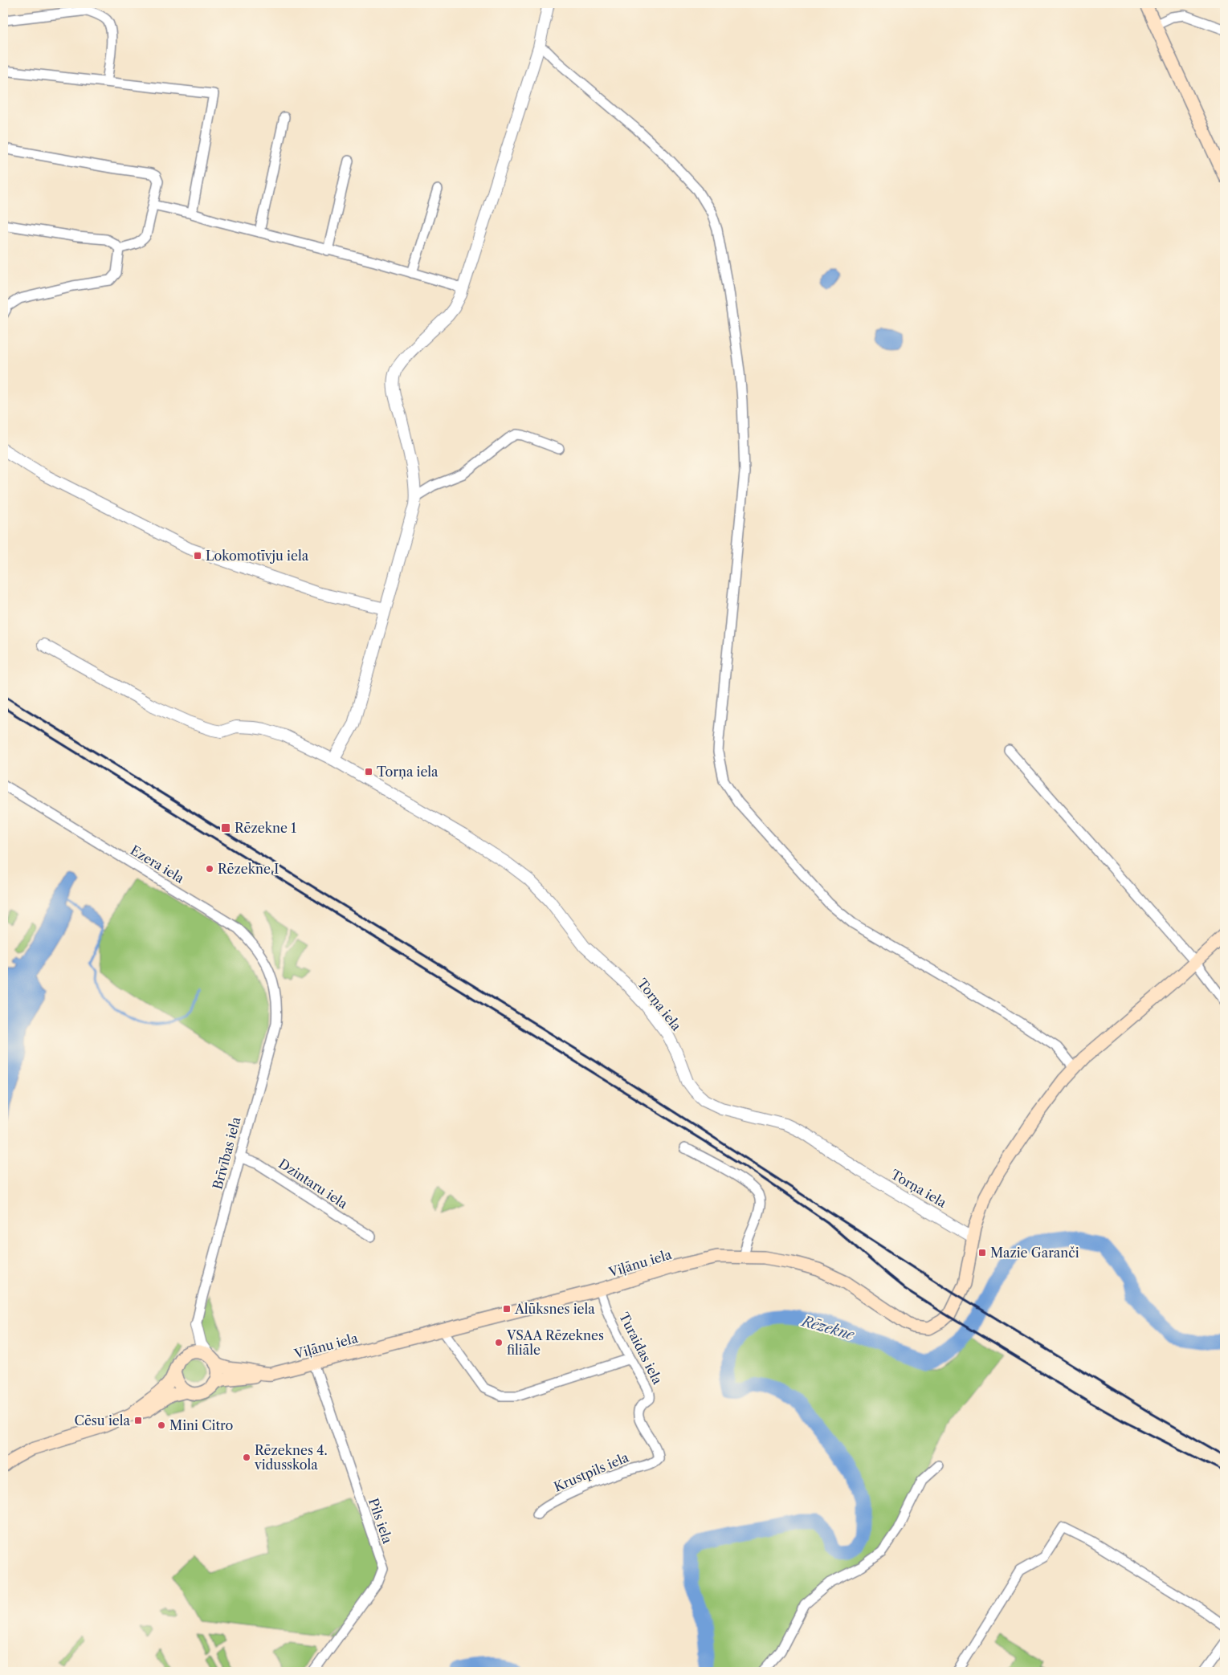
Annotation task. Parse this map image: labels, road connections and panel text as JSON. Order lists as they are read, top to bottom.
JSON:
{
  "streets": {
    "main road": ["Viļānu iela"],
    "street": [
      "Ezera iela",
      "Torņa iela",
      "Brīvības iela",
      "Dzintaru iela",
      "Turaidas iela",
      "Krustpils iela",
      "Pils iela"
    ]
  },
  "crossings": [
    ["Ezera iela", "Brīvības iela"],
    ["Torņa iela", "Viļānu iela"],
    ["Brīvības iela", "Dzintaru iela"],
    ["Viļānu iela", "Turaidas iela"],
    ["Viļānu iela", "Pils iela"],
    ["Turaidas iela", "Krustpils iela"]
  ],
  "water": ["Rēzekne"],
  "places": {
    "transit": [
      "Lokomotīvju iela",
      "Torņa iela",
      "Rēzekne 1",
      "Mazie Garanči",
      "Alūksnes iela",
      "Cēsu iela"
    ],
    "other": [
      "Rēzekne I",
      "VSAA Rēzeknes filiāle",
      "Mini Citro",
      "Rēzeknes 4. vidusskola"
    ]
  }
}
